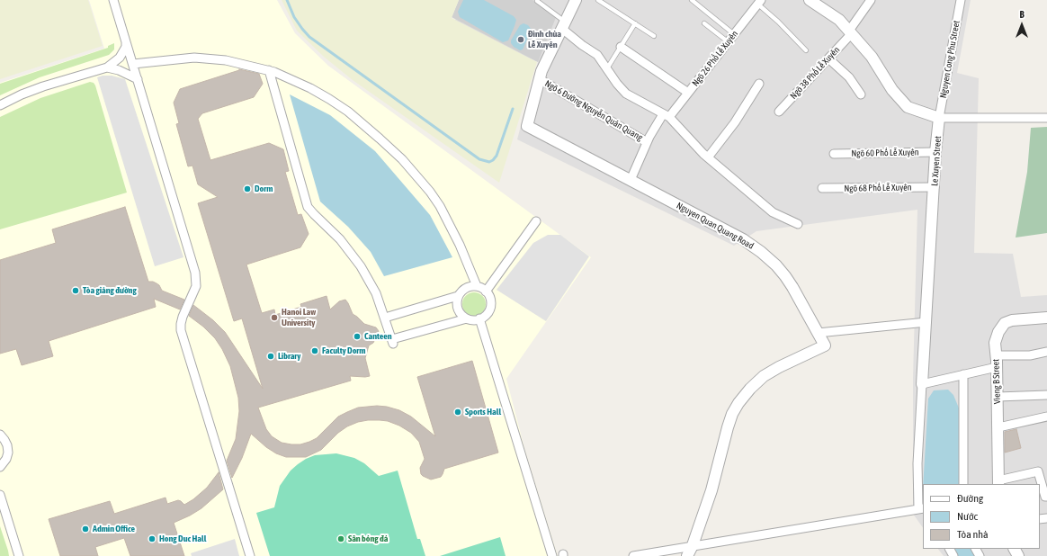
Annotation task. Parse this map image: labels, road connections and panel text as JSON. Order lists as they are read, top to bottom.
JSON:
{
  "streets": {
    "street": [
      "Ngõ 26 Phố Lễ Xuyên",
      "Nguyen Cong Phu Street",
      "Ngõ 38 Phố Lễ Xuyên",
      "Ngõ 6 Đường Nguyễn Quán Quang",
      "Ngõ 60 Phố Lễ Xuyên",
      "Le Xuyen Street",
      "Ngõ 68 Phố Lễ Xuyên",
      "Nguyen Quan Quang Road",
      "Vieng B Street"
    ]
  },
  "crossings": [
    ["Ngõ 26 Phố Lễ Xuyên", "Ngõ 6 Đường Nguyễn Quán Quang"],
    ["Ngõ 26 Phố Lễ Xuyên", "Nguyen Quan Quang Road"],
    ["Nguyen Cong Phu Street", "Le Xuyen Street"],
    ["Ngõ 6 Đường Nguyễn Quán Quang", "Nguyen Quan Quang Road"],
    ["Ngõ 60 Phố Lễ Xuyên", "Le Xuyen Street"],
    ["Le Xuyen Street", "Ngõ 68 Phố Lễ Xuyên"]
  ],
  "places": [
    "Đình chùa Lễ Xuyên",
    "Dorm",
    "Tòa giảng đường",
    "Hanoi Law University",
    "Canteen",
    "Faculty Dorm",
    "Library",
    "Sports Hall",
    "Admin Office",
    "Hong Duc Hall",
    "Sân bóng đá"
  ],
  "legend": ["Đường", "Nước", "Tòa nhà"],
  "north": "top"
}
